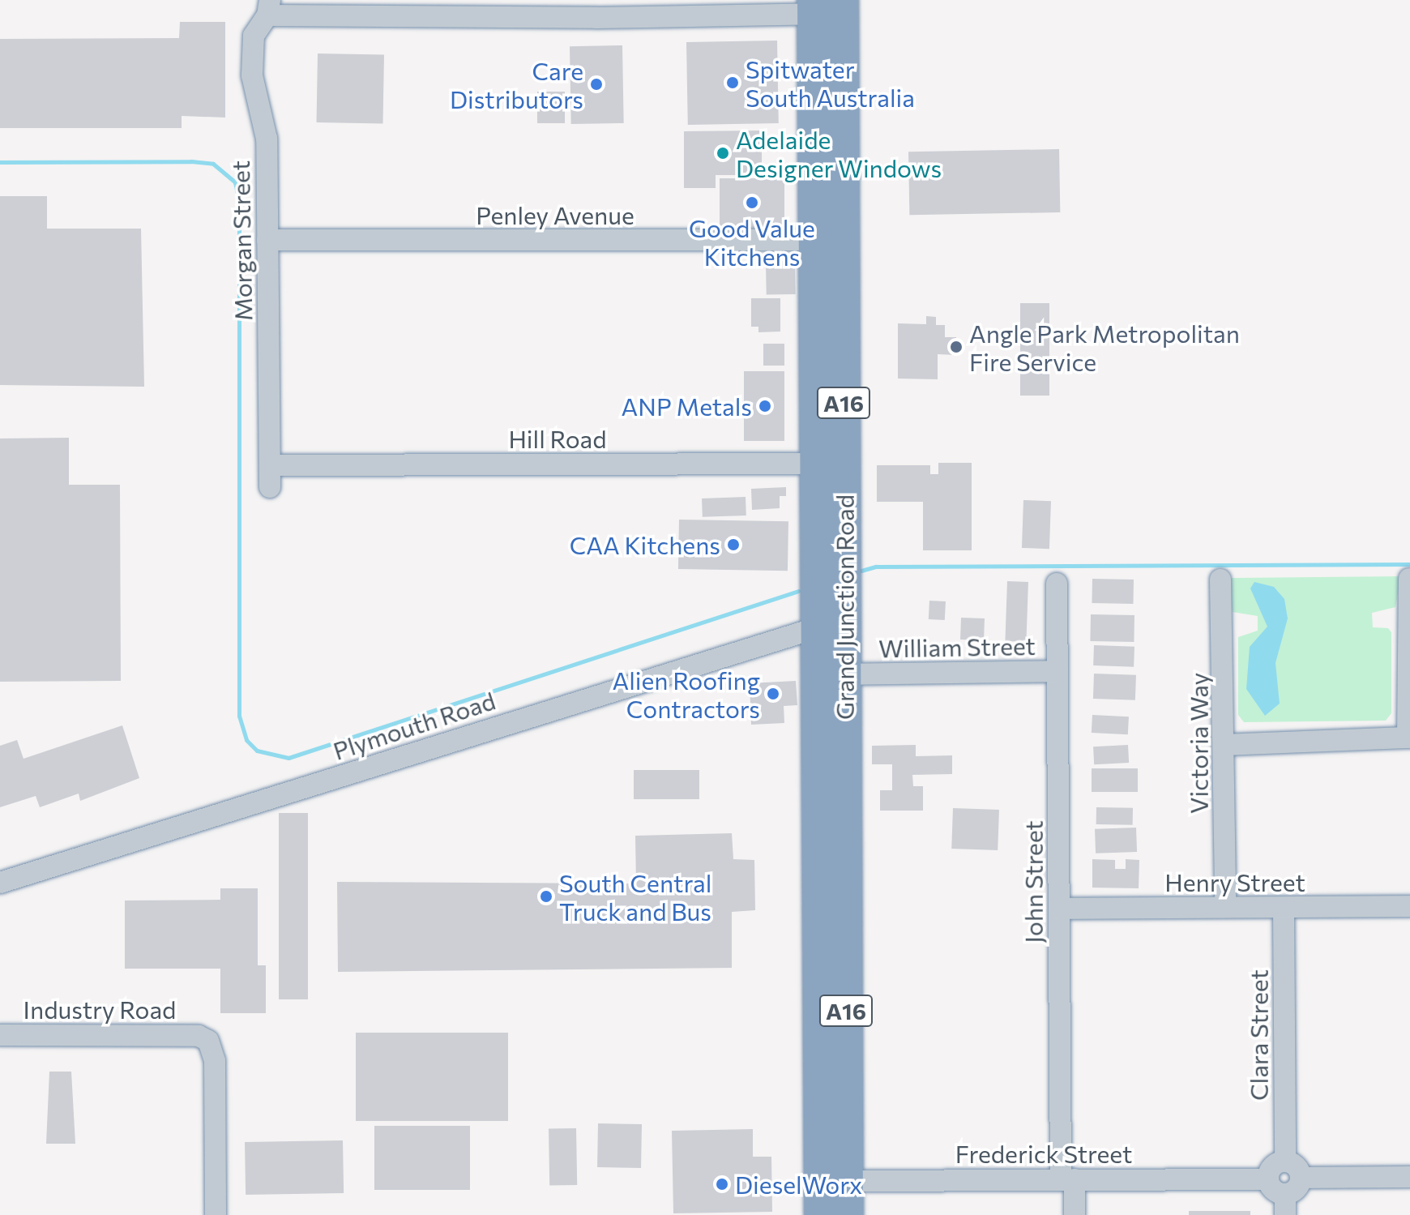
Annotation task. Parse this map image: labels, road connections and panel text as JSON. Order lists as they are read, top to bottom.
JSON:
{
  "streets": {
    "highway": ["A16", "Grand Junction Road"],
    "street": [
      "Penley Avenue",
      "Morgan Street",
      "Hill Road",
      "William Street",
      "Plymouth Road",
      "Victoria Way",
      "John Street",
      "Henry Street",
      "Industry Road",
      "Clara Street",
      "Frederick Street"
    ]
  },
  "crossings": [
    ["Penley Avenue", "Morgan Street"],
    ["Penley Avenue", "Grand Junction Road"],
    ["Morgan Street", "Hill Road"],
    ["Hill Road", "Grand Junction Road"],
    ["Grand Junction Road", "William Street"],
    ["Grand Junction Road", "Plymouth Road"],
    ["Grand Junction Road", "Frederick Street"],
    ["William Street", "John Street"],
    ["Victoria Way", "Henry Street"],
    ["John Street", "Henry Street"],
    ["John Street", "Frederick Street"],
    ["Henry Street", "Clara Street"]
  ],
  "places": [
    "Spitwater South Australia",
    "Care Distributors",
    "Adelaide Designer Windows",
    "Good Value Kitchens",
    "Angle Park Metropolitan Fire Service",
    "ANP Metals",
    "CAA Kitchens",
    "Alien Roofing Contractors",
    "South Central Truck and Bus",
    "DieselWorx"
  ]
}
